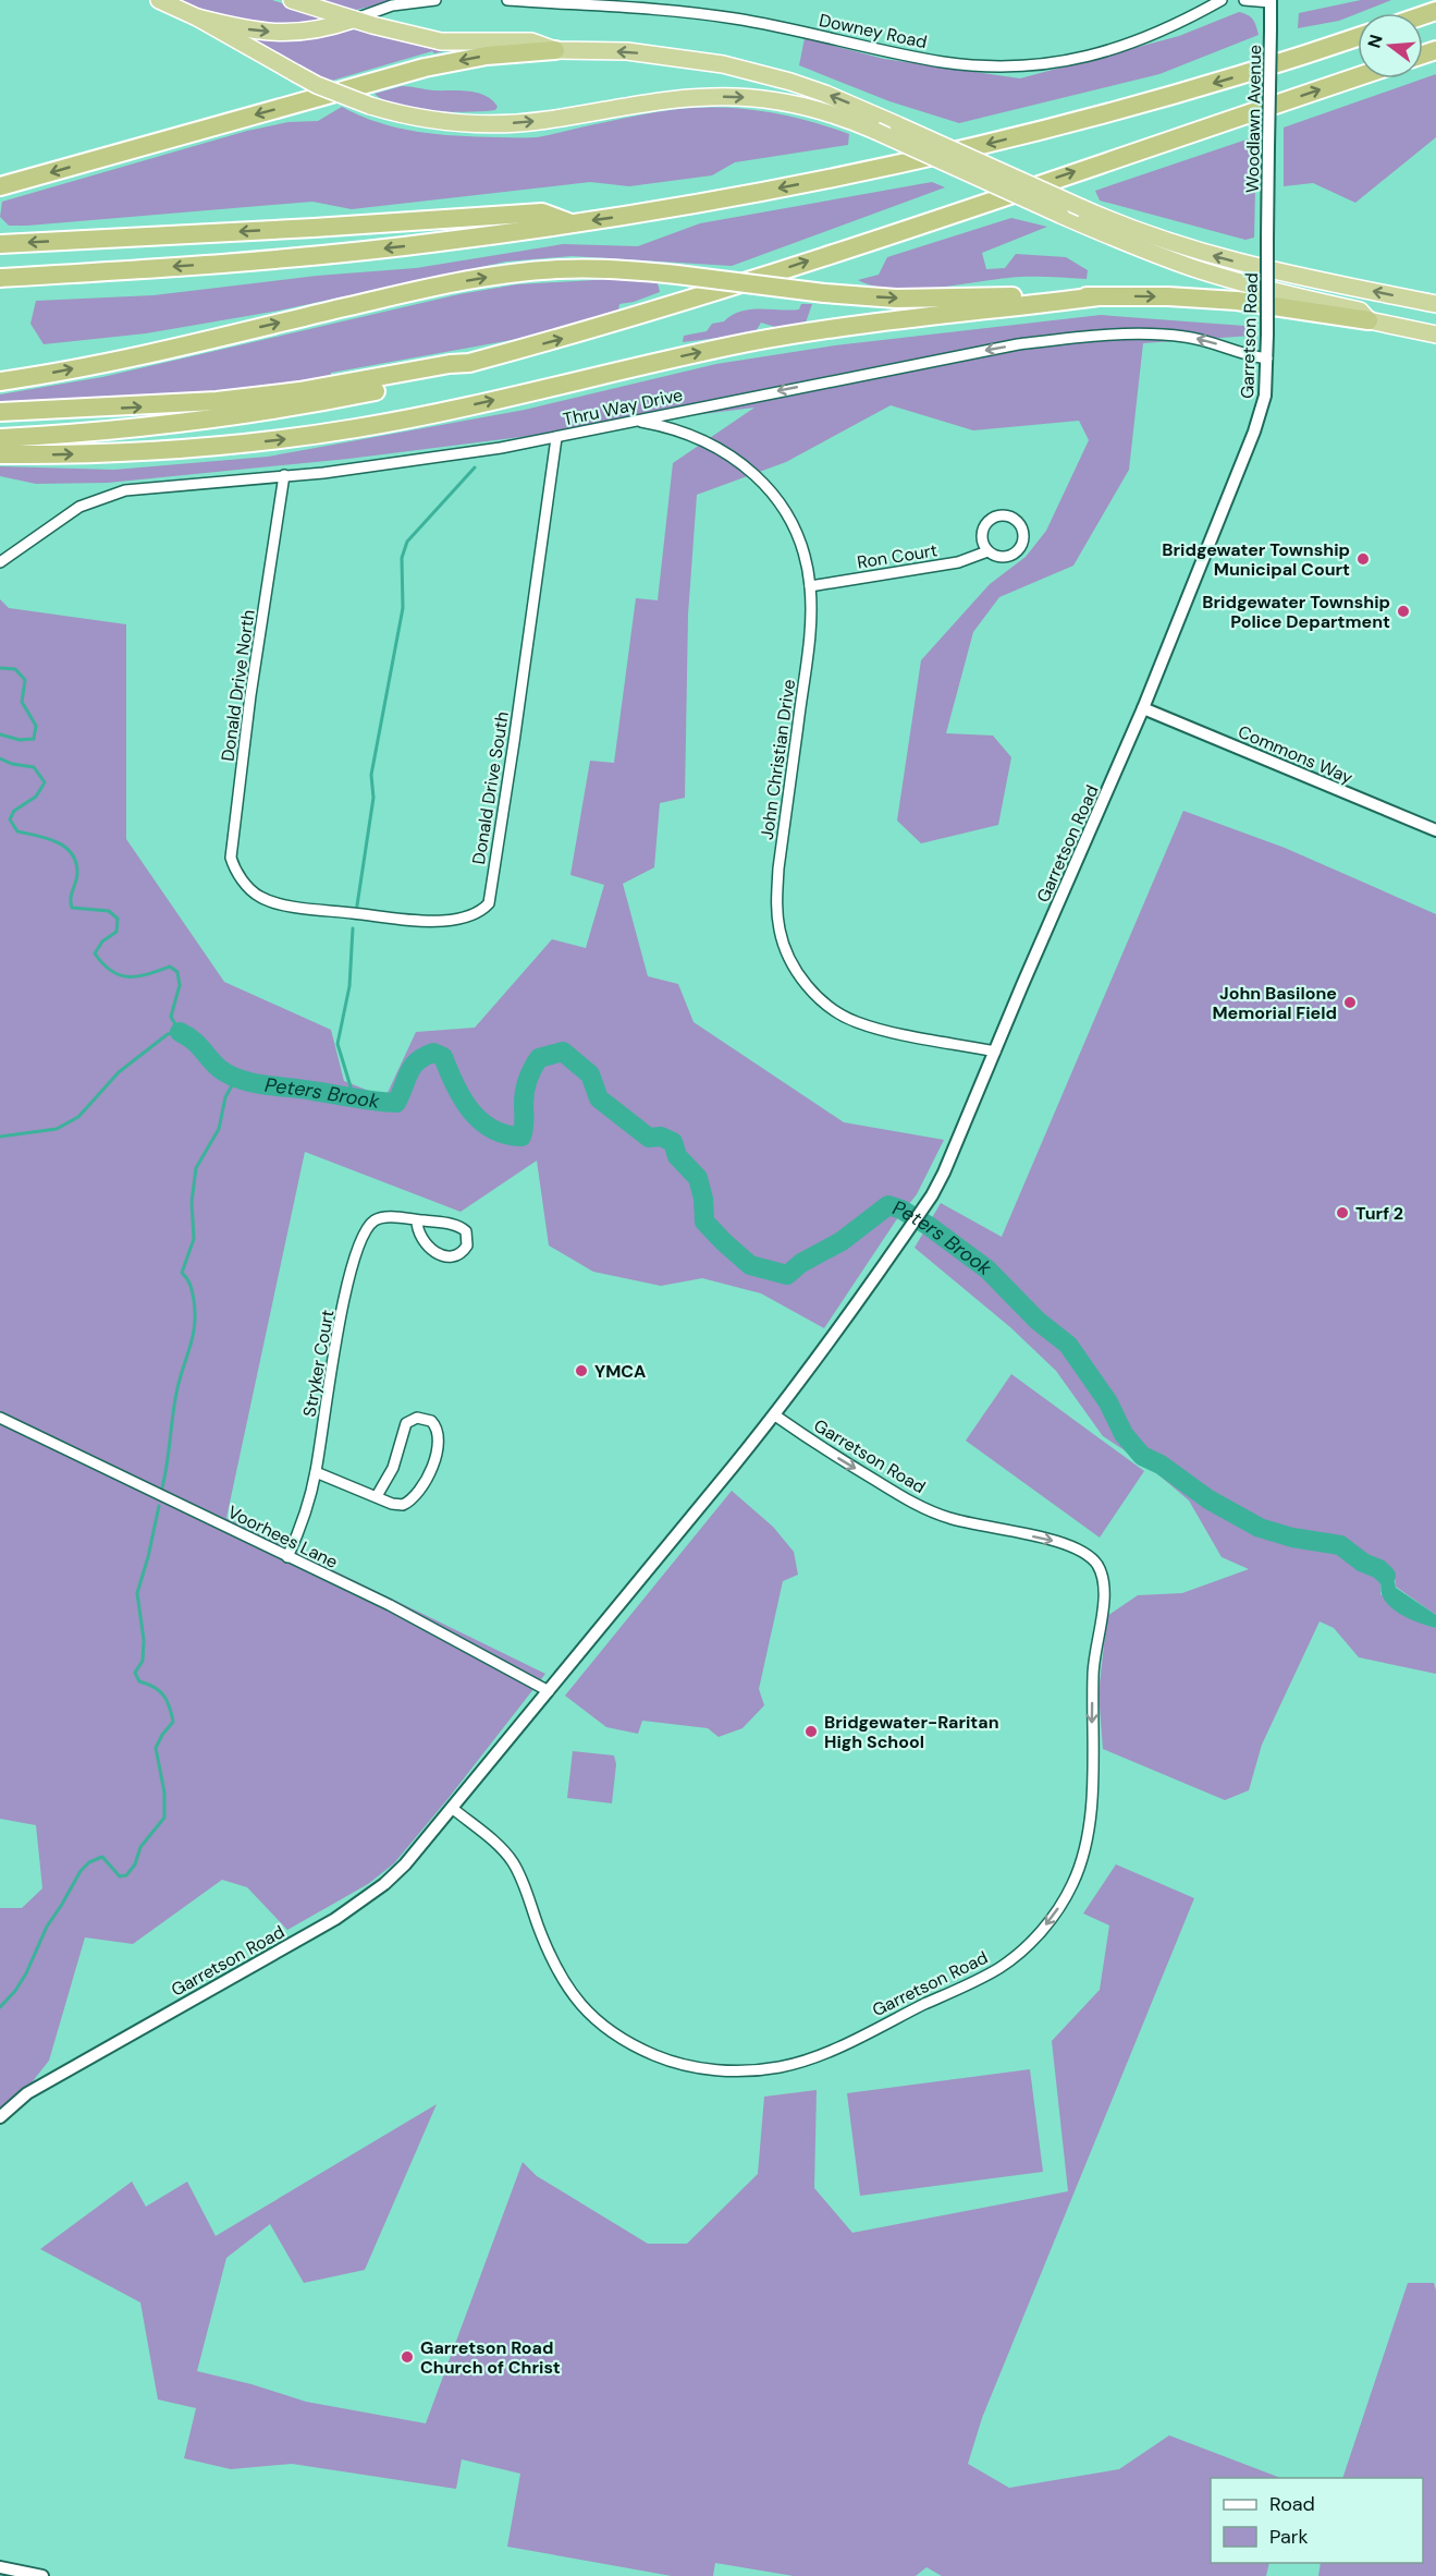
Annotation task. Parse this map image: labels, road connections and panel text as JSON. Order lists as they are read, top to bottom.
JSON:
{
  "streets": {
    "street": [
      "Downey Road",
      "Woodlawn Avenue",
      "Garretson Road",
      "Thru Way Drive",
      "Ron Court",
      "Donald Drive North",
      "Commons Way",
      "John Christian Drive",
      "Donald Drive South",
      "Stryker Court",
      "Voorhees Lane"
    ]
  },
  "crossings": [
    ["Woodlawn Avenue", "Garretson Road"],
    ["Garretson Road", "Thru Way Drive"],
    ["Garretson Road", "Commons Way"],
    ["Garretson Road", "John Christian Drive"],
    ["Garretson Road", "Voorhees Lane"],
    ["Thru Way Drive", "Donald Drive North"],
    ["Thru Way Drive", "John Christian Drive"],
    ["Thru Way Drive", "Donald Drive South"],
    ["Ron Court", "John Christian Drive"],
    ["Donald Drive North", "Donald Drive South"],
    ["Stryker Court", "Voorhees Lane"]
  ],
  "one_way": ["Thru Way Drive"],
  "water": ["Peters Brook"],
  "places": [
    "Bridgewater Township Municipal Court",
    "Bridgewater Township Police Department",
    "John Basilone Memorial Field",
    "Turf 2",
    "YMCA",
    "Bridgewater-Raritan High School",
    "Garretson Road Church of Christ"
  ],
  "legend": ["Road", "Park"],
  "north": "left"
}
